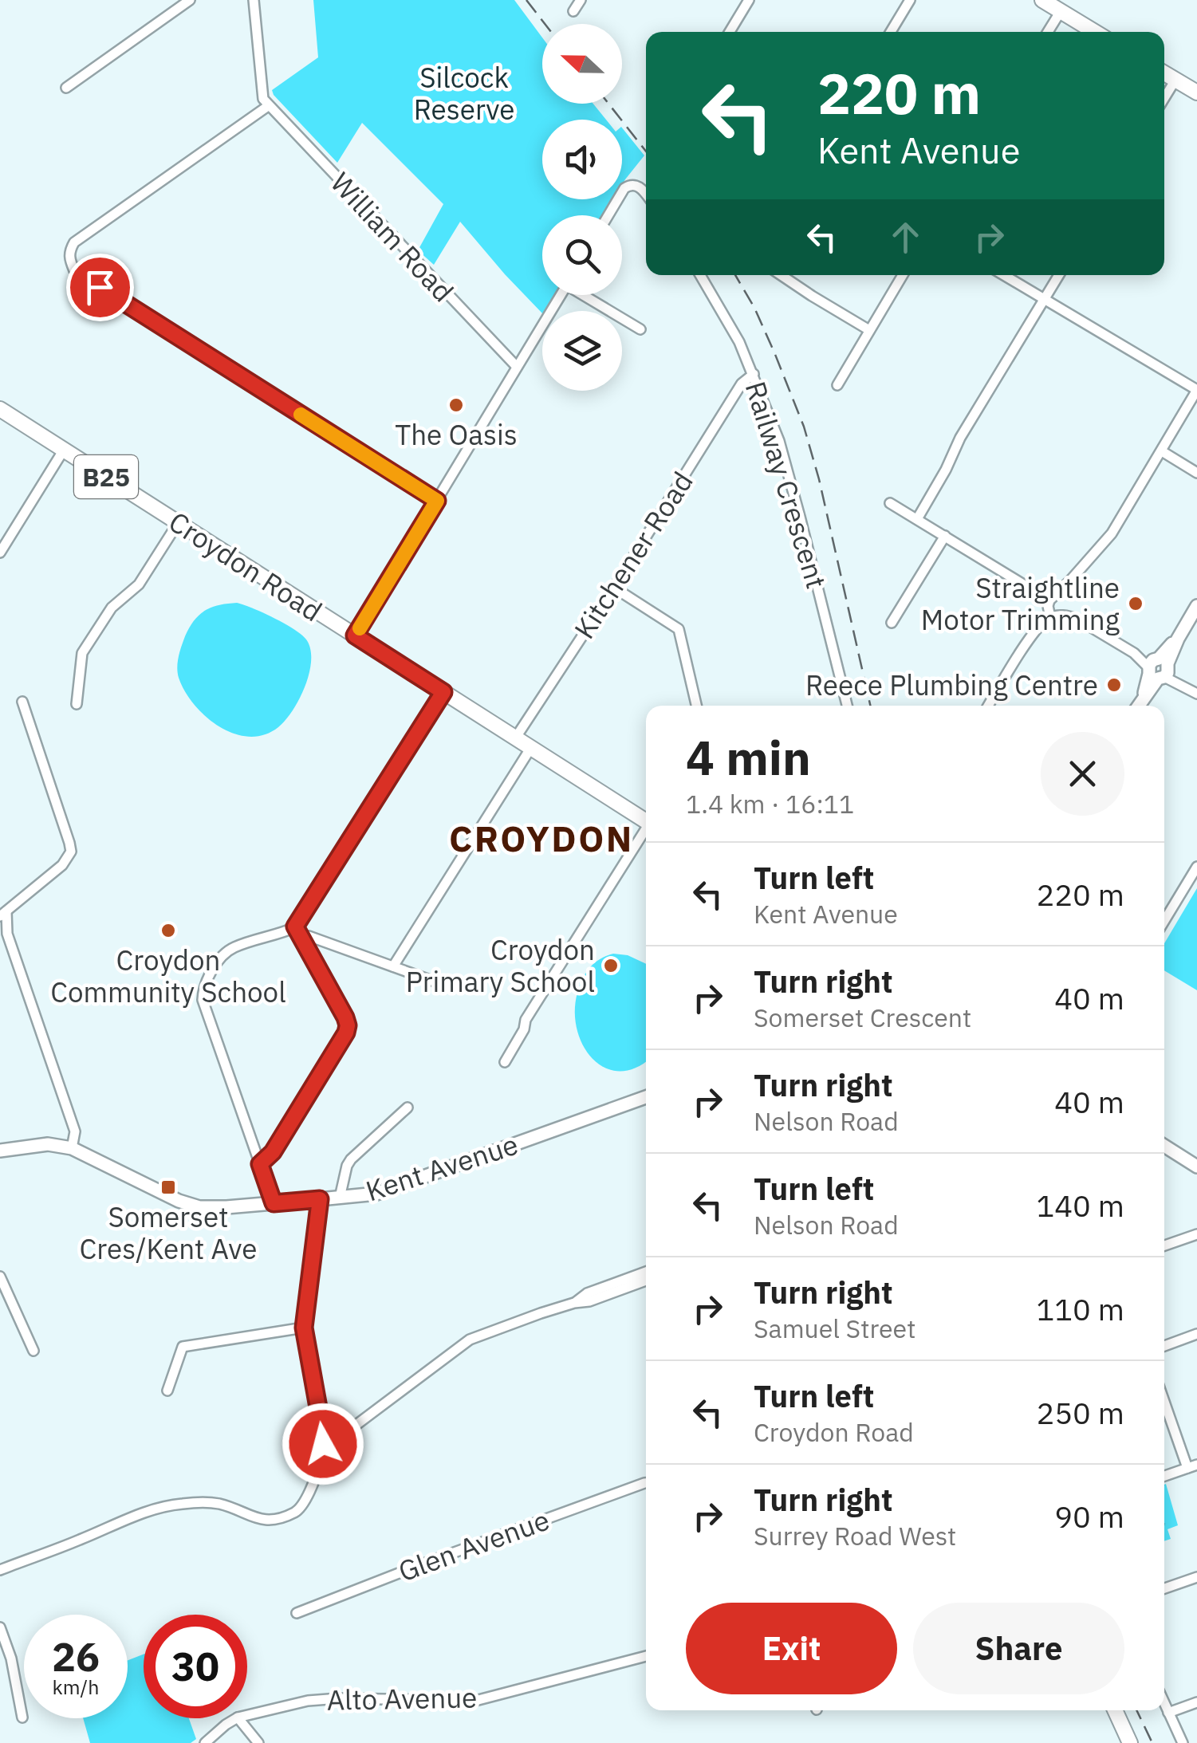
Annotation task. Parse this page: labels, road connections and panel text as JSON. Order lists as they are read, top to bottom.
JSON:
{
  "streets": {
    "main road": ["B25", "Croydon Road", "Kent Avenue"],
    "street": [
      "William Road",
      "Railway Crescent",
      "Kitchener Road",
      "Glen Avenue",
      "Alto Avenue"
    ]
  },
  "crossings": [
    ["Railway Crescent", "Kitchener Road"],
    ["Kitchener Road", "Croydon Road"]
  ],
  "districts": ["CROYDON"],
  "parks": ["Silcock Reserve"],
  "places": {
    "other": [
      "The Oasis",
      "Straightline Motor Trimming",
      "Reece Plumbing Centre",
      "Croydon Community School",
      "Croydon Primary School"
    ],
    "transit": ["Somerset Cres/Kent Ave"]
  },
  "north": "left",
  "page": {
    "turn": ["220 m", "Kent Avenue"],
    "heading": ["4 min", "1.4 km · 16:11"],
    "list": [
      {
        "name": "Turn left",
        "note": "Kent Avenue",
        "value": "220 m"
      },
      {
        "name": "Turn right",
        "note": "Somerset Crescent",
        "value": "40 m"
      },
      {
        "name": "Turn right",
        "note": "Nelson Road",
        "value": "40 m"
      },
      {
        "name": "Turn left",
        "note": "Nelson Road",
        "value": "140 m"
      },
      {
        "name": "Turn right",
        "note": "Samuel Street",
        "value": "110 m"
      },
      {
        "name": "Turn left",
        "note": "Croydon Road",
        "value": "250 m"
      },
      {
        "name": "Turn right",
        "note": "Surrey Road West",
        "value": "90 m"
      }
    ],
    "buttons": ["Exit", "Share"],
    "speed": "26 km/h",
    "limit": "30"
  }
}
